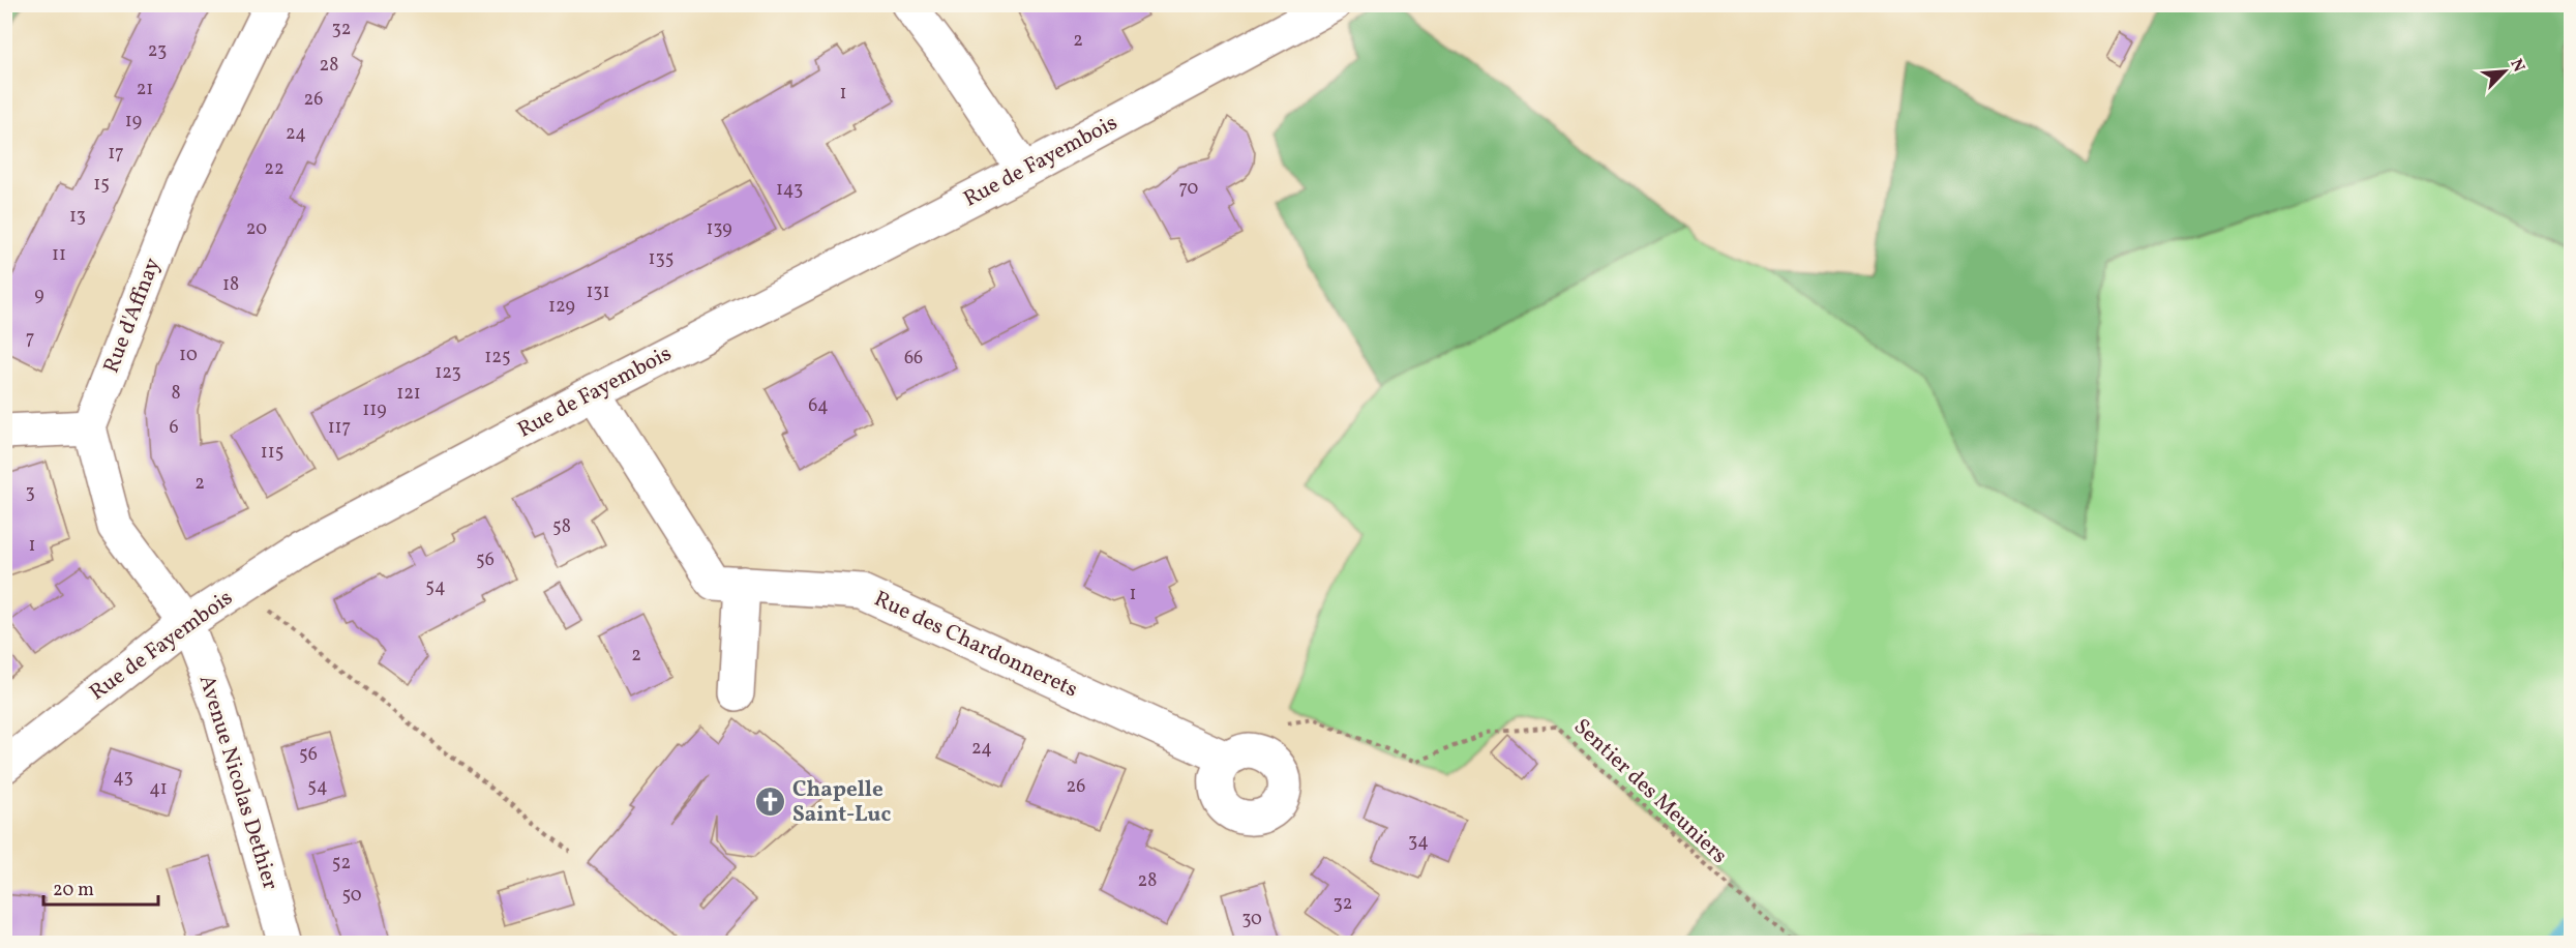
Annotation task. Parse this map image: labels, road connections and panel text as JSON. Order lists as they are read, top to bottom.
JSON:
{
  "streets": {
    "street": [
      "Rue de Fayembois",
      "Rue d'Affnay",
      "Rue des Chardonnerets",
      "Avenue Nicolas Dethier"
    ],
    "path": ["Sentier des Meuniers"]
  },
  "crossings": [
    ["Rue de Fayembois", "Rue des Chardonnerets"],
    ["Rue de Fayembois", "Avenue Nicolas Dethier"]
  ],
  "places": {
    "church": ["Chapelle Saint-Luc"]
  },
  "house_numbers": [
    "32",
    "2",
    "23",
    "28",
    "21",
    "1",
    "26",
    "19",
    "24",
    "17",
    "22",
    "15",
    "70",
    "143",
    "13",
    "20",
    "139",
    "11",
    "135",
    "18",
    "131",
    "9",
    "129",
    "7",
    "10",
    "125",
    "66",
    "123",
    "8",
    "121",
    "64",
    "119",
    "6",
    "117",
    "115",
    "2",
    "3",
    "58",
    "1",
    "56",
    "54",
    "1",
    "2",
    "24",
    "56",
    "43",
    "54",
    "26",
    "41",
    "34",
    "52",
    "28",
    "50",
    "32",
    "30"
  ],
  "scale_bar": "20 m",
  "north": "top right"
}
